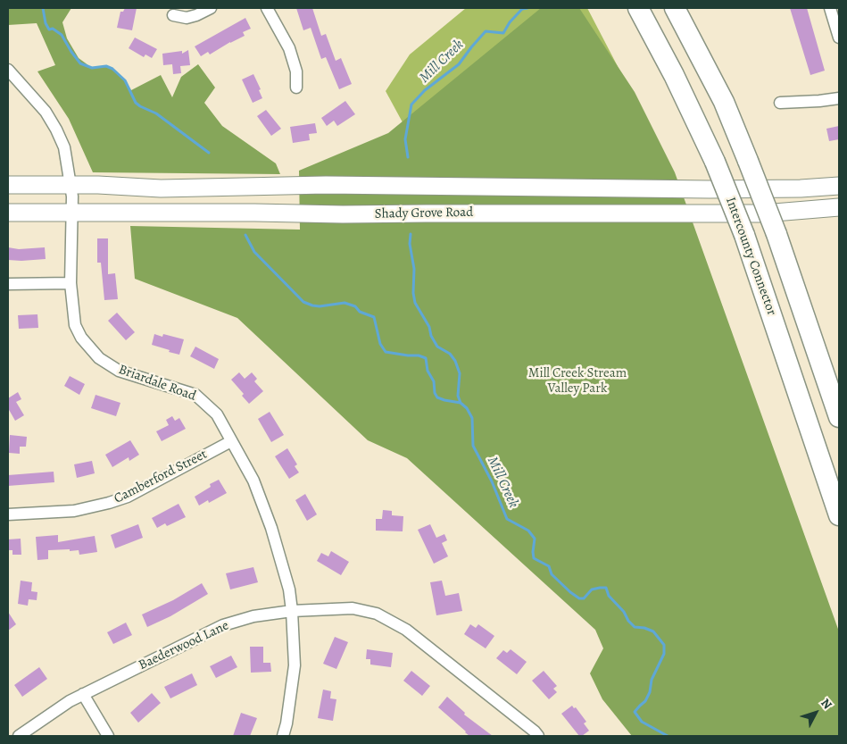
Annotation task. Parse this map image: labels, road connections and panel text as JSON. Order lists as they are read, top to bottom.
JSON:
{
  "streets": {
    "highway": ["Intercounty Connector"],
    "main road": ["Shady Grove Road"],
    "street": ["Briardale Road", "Camberford Street", "Baederwood Lane"]
  },
  "crossings": [
    ["Shady Grove Road", "Briardale Road"],
    ["Briardale Road", "Camberford Street"],
    ["Briardale Road", "Baederwood Lane"]
  ],
  "water": ["Mill Creek"],
  "parks": ["Mill Creek Stream Valley Park"],
  "north": "top right"
}
